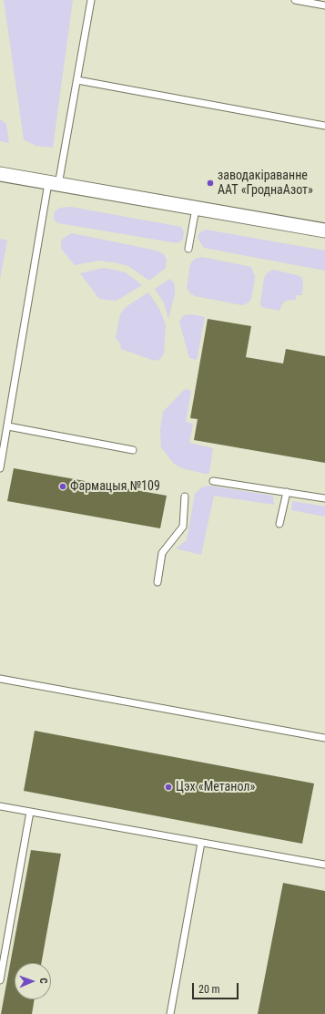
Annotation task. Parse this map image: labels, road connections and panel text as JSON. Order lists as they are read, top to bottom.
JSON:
{
  "places": ["заводакіраванне ААТ «ГроднаАзот»", "Фармацыя №109", "Цэх «Метанол»"],
  "scale_bar": "20 m",
  "north": "right"
}
